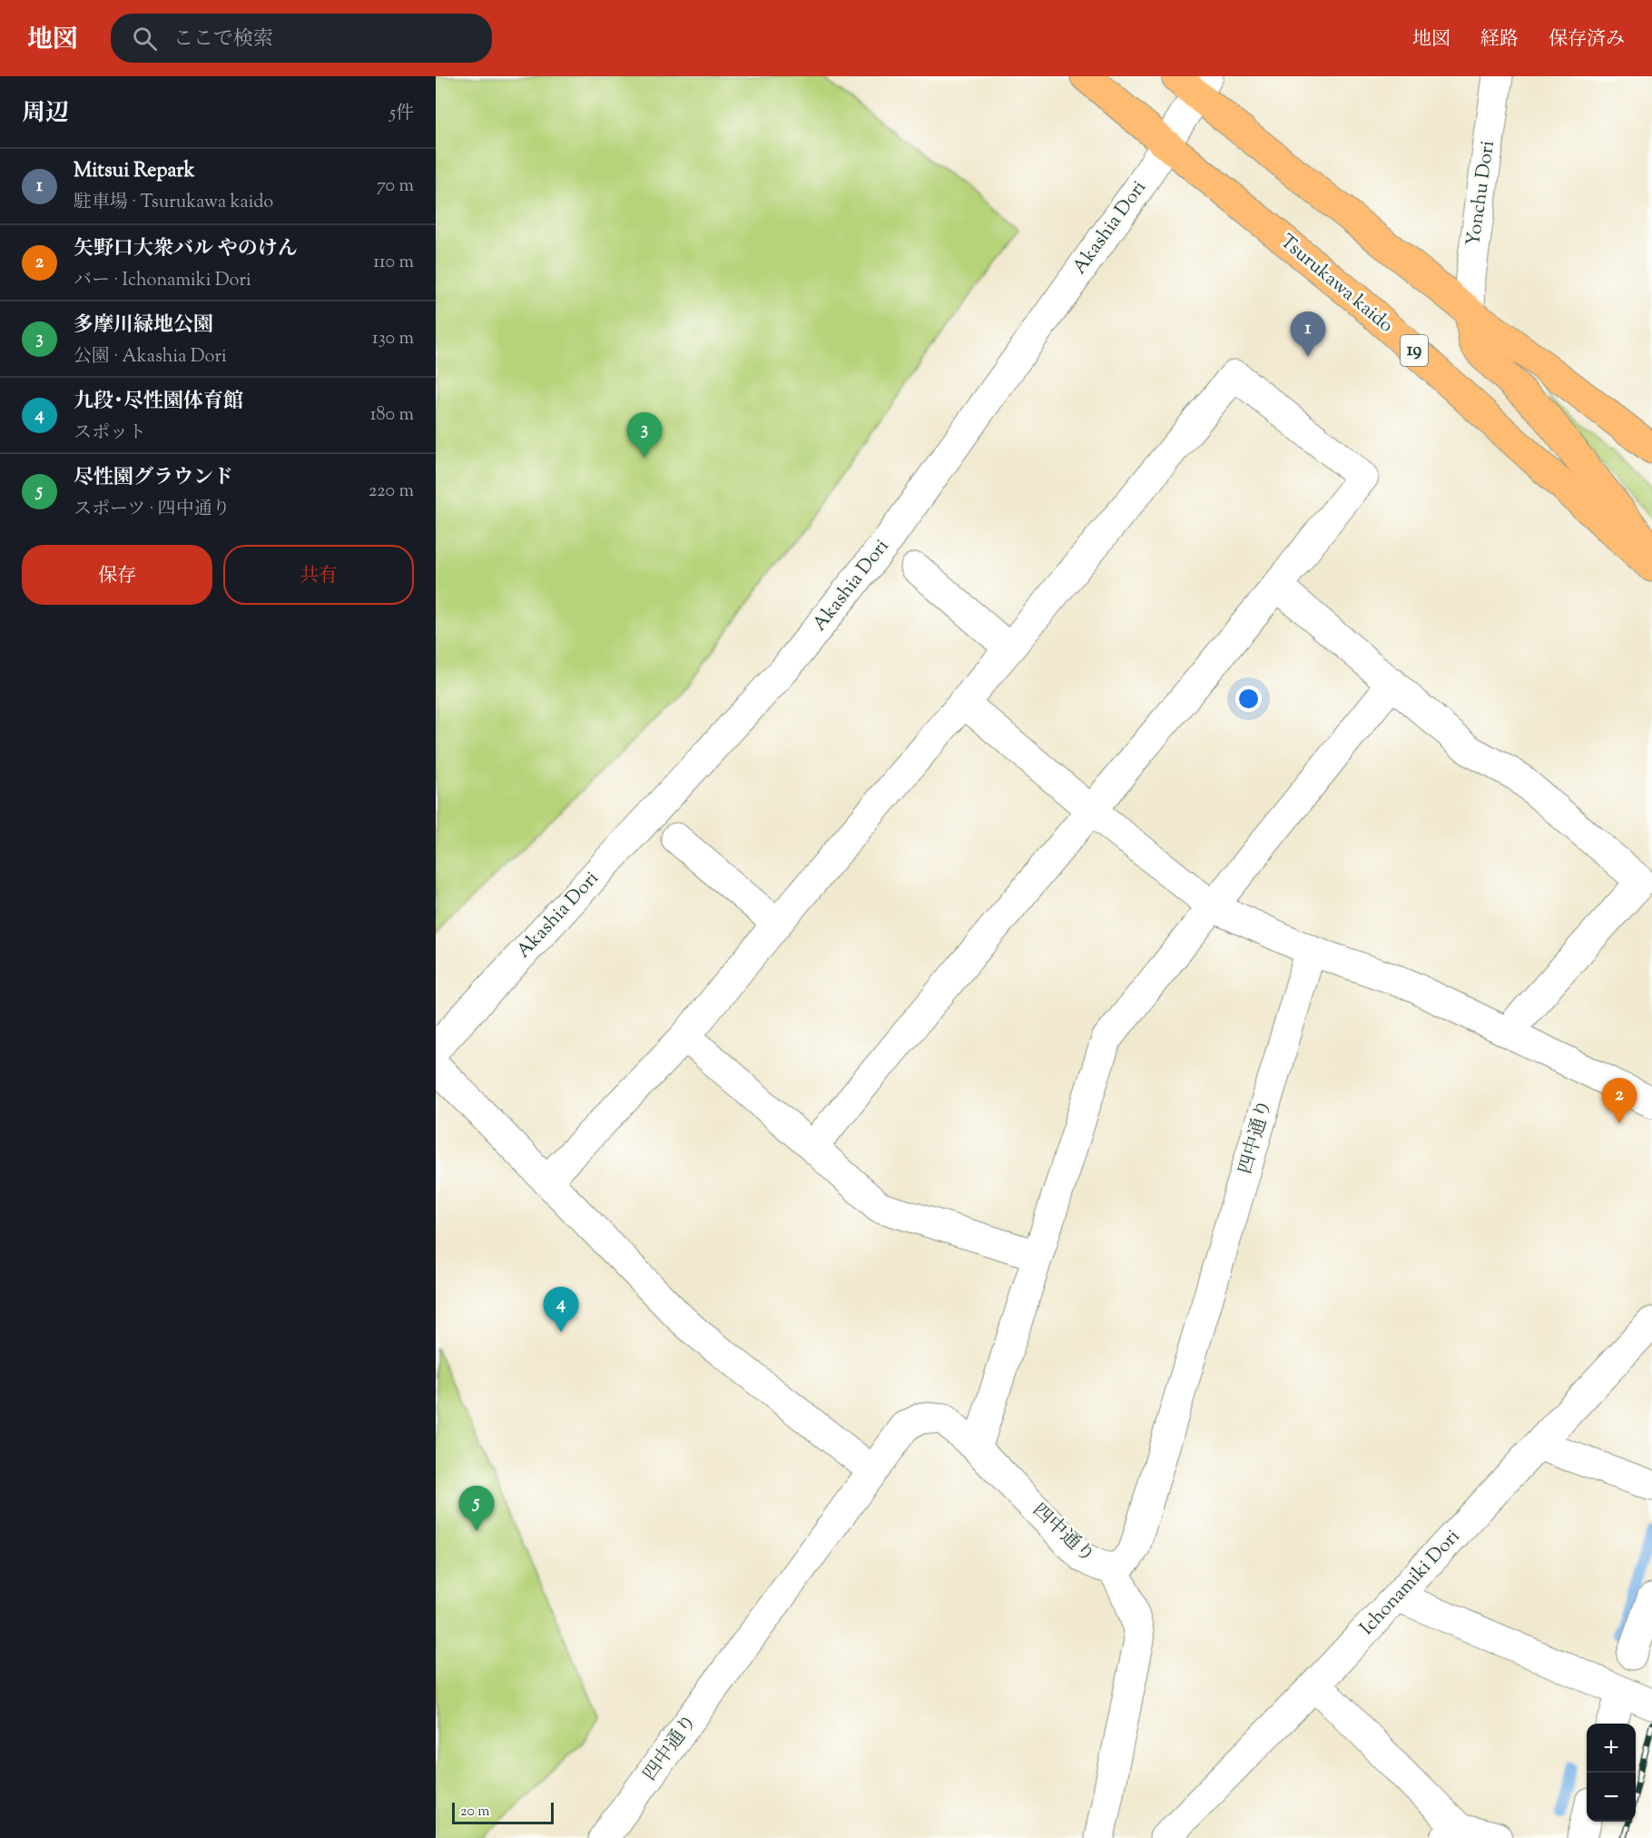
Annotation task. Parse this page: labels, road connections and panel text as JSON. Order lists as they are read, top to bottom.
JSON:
{
  "streets": {
    "main road": ["Tsurukawa kaido", "19"],
    "street": [
      "Yonchu Dori",
      "Akashia Dori",
      "四中通り",
      "Ichonamiki Dori"
    ]
  },
  "crossings": [
    ["Akashia Dori", "Tsurukawa kaido"]
  ],
  "scale_bar": "20 m",
  "page": {
    "header": "地図",
    "search": "ここで検索",
    "nav": ["地図", "経路", "保存済み"],
    "heading": ["周辺", "5件"],
    "list": [
      {
        "mark": "1",
        "name": "Mitsui Repark",
        "note": "駐車場 · Tsurukawa kaido",
        "value": "70 m"
      },
      {
        "mark": "2",
        "name": "矢野口大衆バル やのけん",
        "note": "バー · Ichonamiki Dori",
        "value": "110 m"
      },
      {
        "mark": "3",
        "name": "多摩川緑地公園",
        "note": "公園 · Akashia Dori",
        "value": "130 m"
      },
      {
        "mark": "4",
        "name": "九段･尽性園体育館",
        "note": "スポット",
        "value": "180 m"
      },
      {
        "mark": "5",
        "name": "尽性園グラウンド",
        "note": "スポーツ · 四中通り",
        "value": "220 m"
      }
    ],
    "pins": [
      "1",
      "3",
      "2",
      "4",
      "5"
    ],
    "buttons": ["保存", "共有"],
    "map_buttons": ["+", "−"],
    "scale": "20 m"
  }
}
